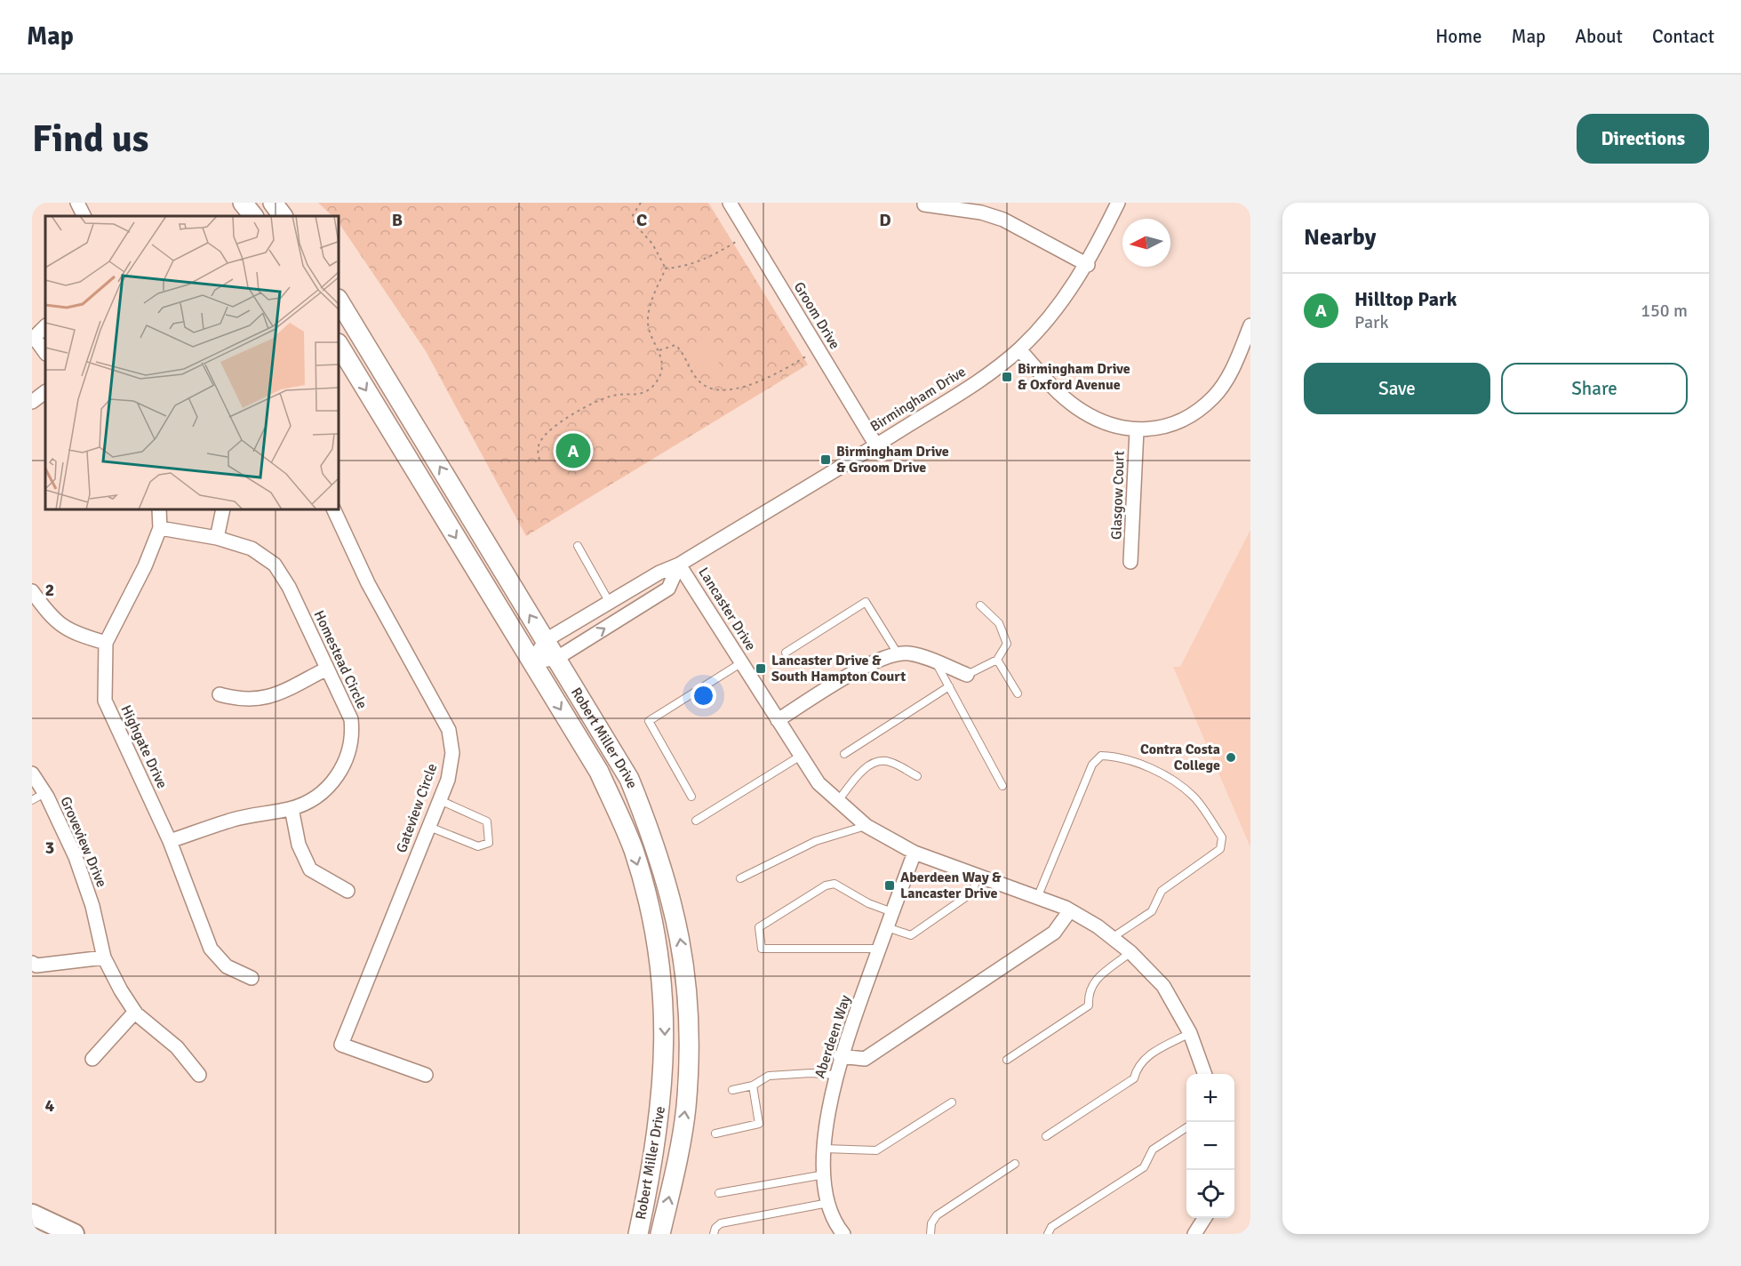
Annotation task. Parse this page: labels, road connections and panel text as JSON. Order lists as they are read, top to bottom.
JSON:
{
  "streets": {
    "main road": ["Robert Miller Drive"],
    "street": [
      "Groom Drive",
      "Birmingham Drive",
      "Glasgow Court",
      "Lancaster Drive",
      "Homestead Circle",
      "Highgate Drive",
      "Gateview Circle",
      "Groveview Drive",
      "Aberdeen Way"
    ]
  },
  "crossings": [
    ["Groom Drive", "Birmingham Drive"],
    ["Birmingham Drive", "Lancaster Drive"],
    ["Birmingham Drive", "Robert Miller Drive"],
    ["Lancaster Drive", "Aberdeen Way"],
    ["Homestead Circle", "Highgate Drive"]
  ],
  "places": {
    "transit": [
      "Birmingham Drive & Oxford Avenue",
      "Birmingham Drive & Groom Drive",
      "Lancaster Drive & South Hampton Court",
      "Aberdeen Way & Lancaster Drive"
    ],
    "other": ["Contra Costa College"]
  },
  "north": "left",
  "page": {
    "header": "Map",
    "nav": [
      "Home",
      "Map",
      "About",
      "Contact"
    ],
    "buttons": [
      "Directions",
      ["Save", "Share"]
    ],
    "title": "Find us",
    "heading": "Nearby",
    "list": [
      {
        "mark": "A",
        "name": "Hilltop Park",
        "note": "Park",
        "value": "150 m"
      }
    ],
    "pins": "A",
    "map_buttons": ["+", "−"]
  },
  "grid": {
    "columns": ["B", "C", "D"],
    "rows": ["2", "3", "4"]
  }
}
